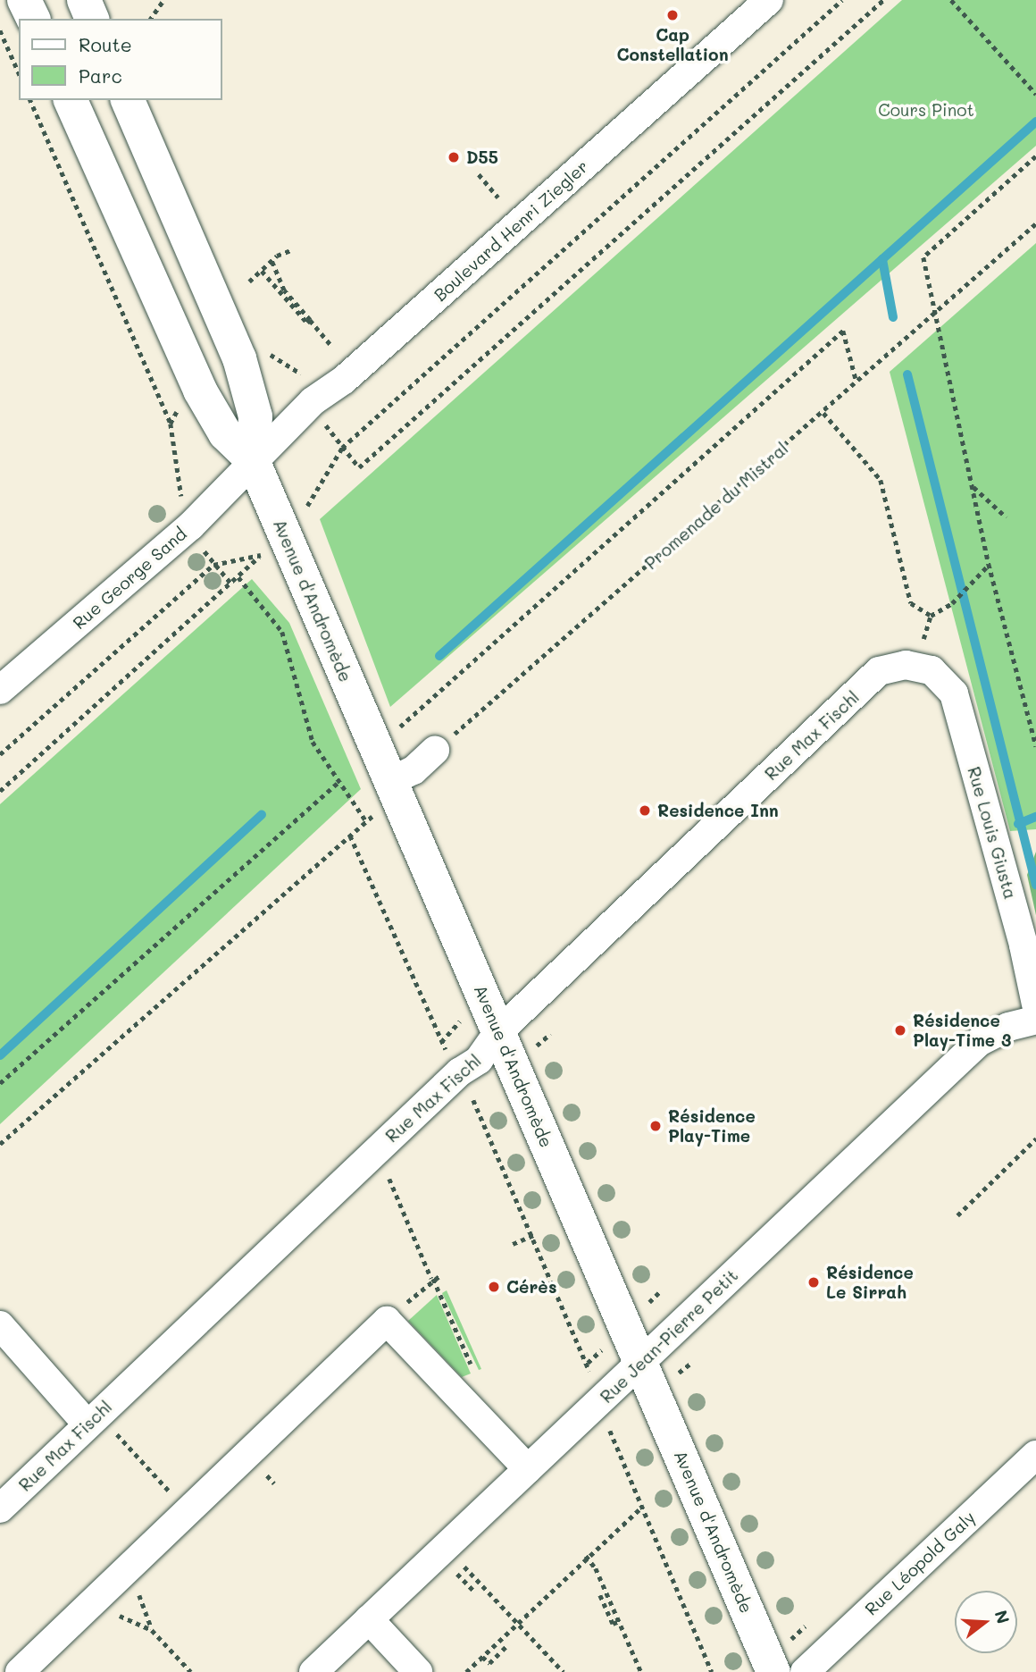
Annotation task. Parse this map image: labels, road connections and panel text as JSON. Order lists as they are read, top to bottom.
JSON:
{
  "streets": {
    "street": [
      "Boulevard Henri Ziegler",
      "Rue George Sand",
      "Avenue d'Andromède",
      "Rue Max Fischl",
      "Rue Louis Giusta",
      "Rue Jean-Pierre Petit",
      "Rue Léopold Galy"
    ],
    "path": ["Promenade du Mistral"]
  },
  "crossings": [
    ["Boulevard Henri Ziegler", "Rue George Sand"],
    ["Boulevard Henri Ziegler", "Avenue d'Andromède"],
    ["Rue George Sand", "Avenue d'Andromède"],
    ["Avenue d'Andromède", "Rue Max Fischl"],
    ["Avenue d'Andromède", "Rue Jean-Pierre Petit"],
    ["Rue Max Fischl", "Rue Louis Giusta"]
  ],
  "parks": ["Cours Pinot"],
  "places": [
    "Cap Constellation",
    "D55",
    "Residence Inn",
    "Résidence Play-Time 3",
    "Résidence Play-Time",
    "Résidence Le Sirrah",
    "Cérès"
  ],
  "legend": ["Route", "Parc"],
  "north": "right"
}
